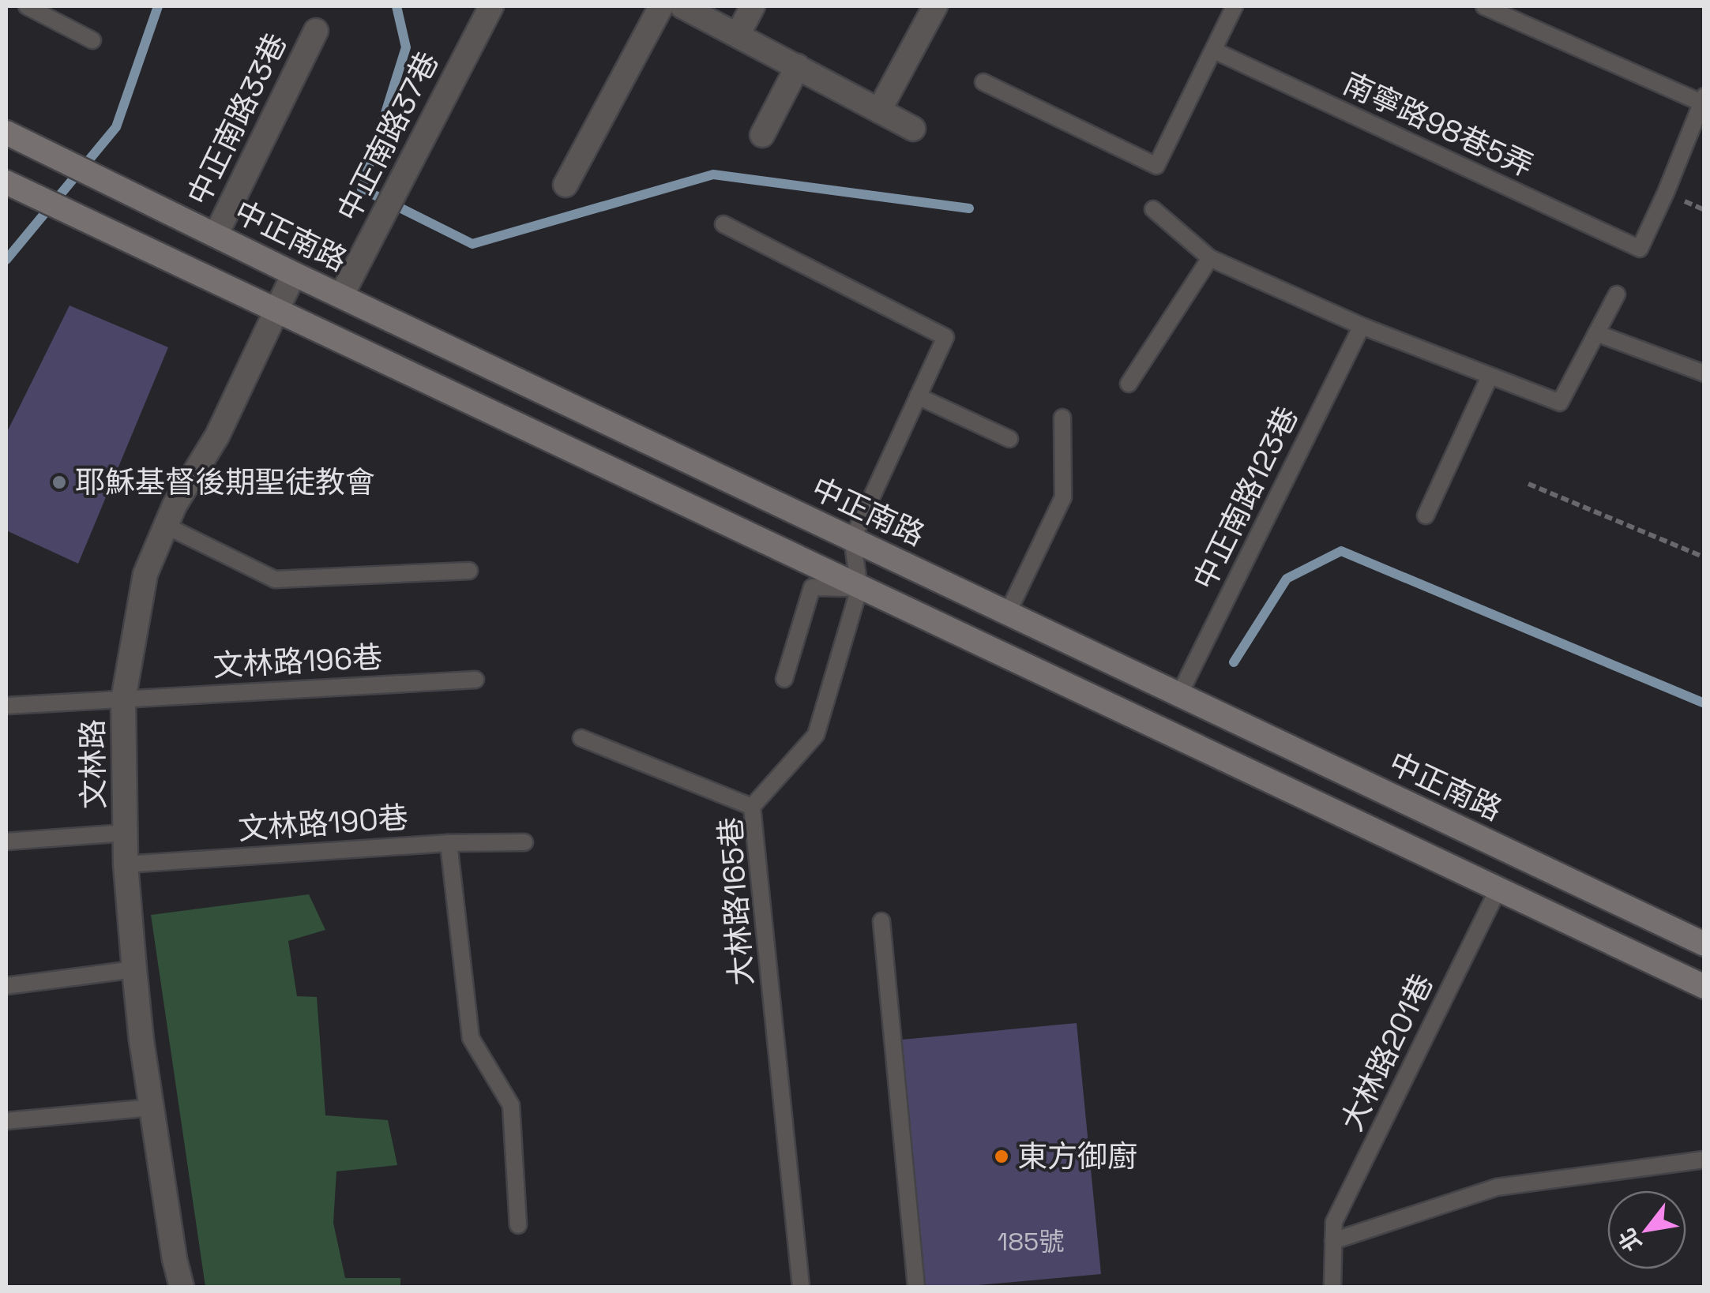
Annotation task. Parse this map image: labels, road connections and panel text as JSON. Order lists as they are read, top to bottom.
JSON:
{
  "streets": {
    "street": [
      "中正南路33巷",
      "中正南路37巷",
      "中正南路",
      "文林路"
    ],
    "lane": [
      "南寧路98巷5弄",
      "中正南路123巷",
      "文林路196巷",
      "文林路190巷",
      "大林路165巷",
      "大林路201巷"
    ]
  },
  "crossings": [
    ["中正南路33巷", "中正南路"],
    ["中正南路37巷", "中正南路"],
    ["中正南路", "中正南路123巷"],
    ["中正南路", "文林路"],
    ["中正南路", "大林路165巷"],
    ["文林路196巷", "文林路"],
    ["文林路", "文林路190巷"]
  ],
  "places": ["耶穌基督後期聖徒教會", "東方御廚"],
  "house_numbers": ["185號"],
  "north": "bottom left"
}
